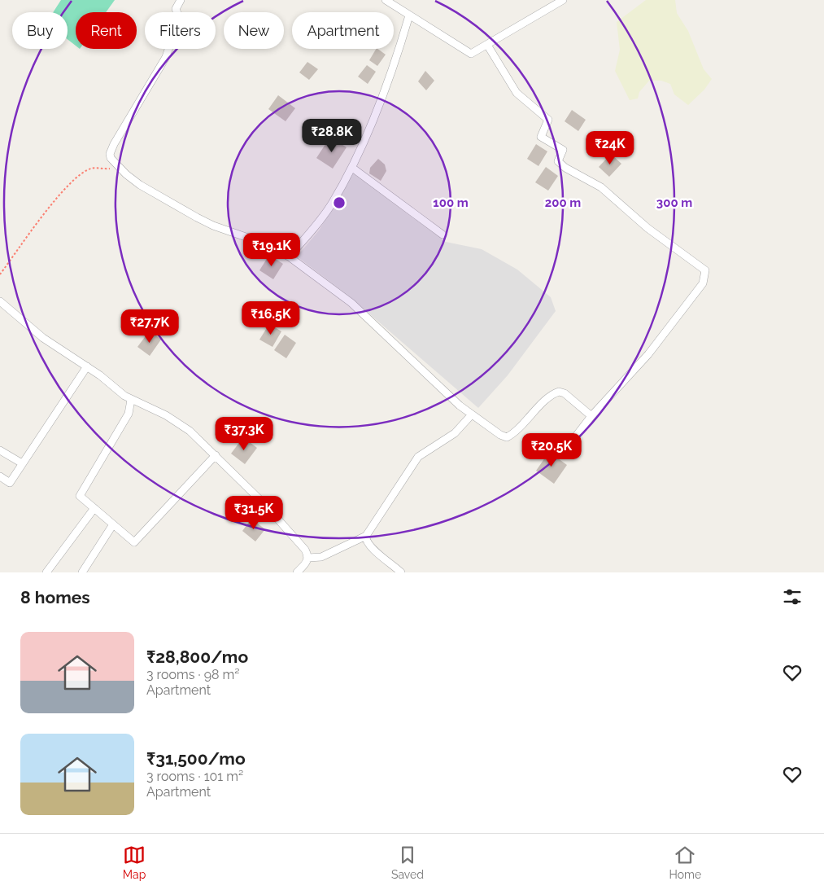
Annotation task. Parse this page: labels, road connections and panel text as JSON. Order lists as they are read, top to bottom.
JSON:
{
  "page": {
    "chip": [
      "Buy",
      "Rent",
      "Filters",
      "New",
      "Apartment"
    ],
    "price": [
      "₹28.8K",
      "₹24K",
      "₹19.1K",
      "₹16.5K",
      "₹27.7K",
      "₹37.3K",
      "₹20.5K",
      "₹31.5K"
    ],
    "heading": "8 homes",
    "list": [
      {
        "name": "₹28,800/mo",
        "note": "3 rooms · 98 m² · Apartment"
      },
      {
        "name": "₹31,500/mo",
        "note": "3 rooms · 101 m² · Apartment"
      }
    ],
    "tabs": ["Map", "Saved", "Home"]
  },
  "rings": ["100 m", "200 m", "300 m"]
}
